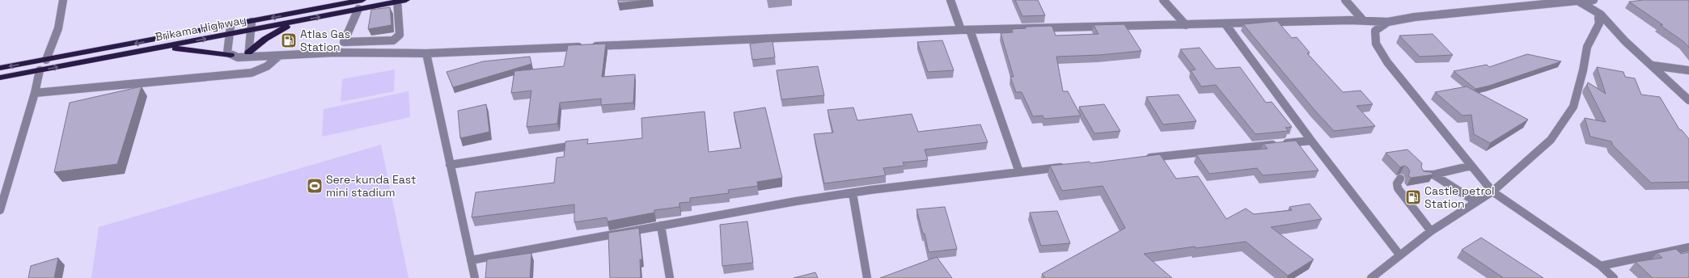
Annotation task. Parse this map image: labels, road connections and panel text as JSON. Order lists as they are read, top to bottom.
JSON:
{
  "streets": {
    "highway": ["Brikama Highway"]
  },
  "places": {
    "fuel station": ["Atlas Gas Station", "Castle petrol Station"],
    "sports": ["Sere-kunda East mini stadium"]
  }
}
